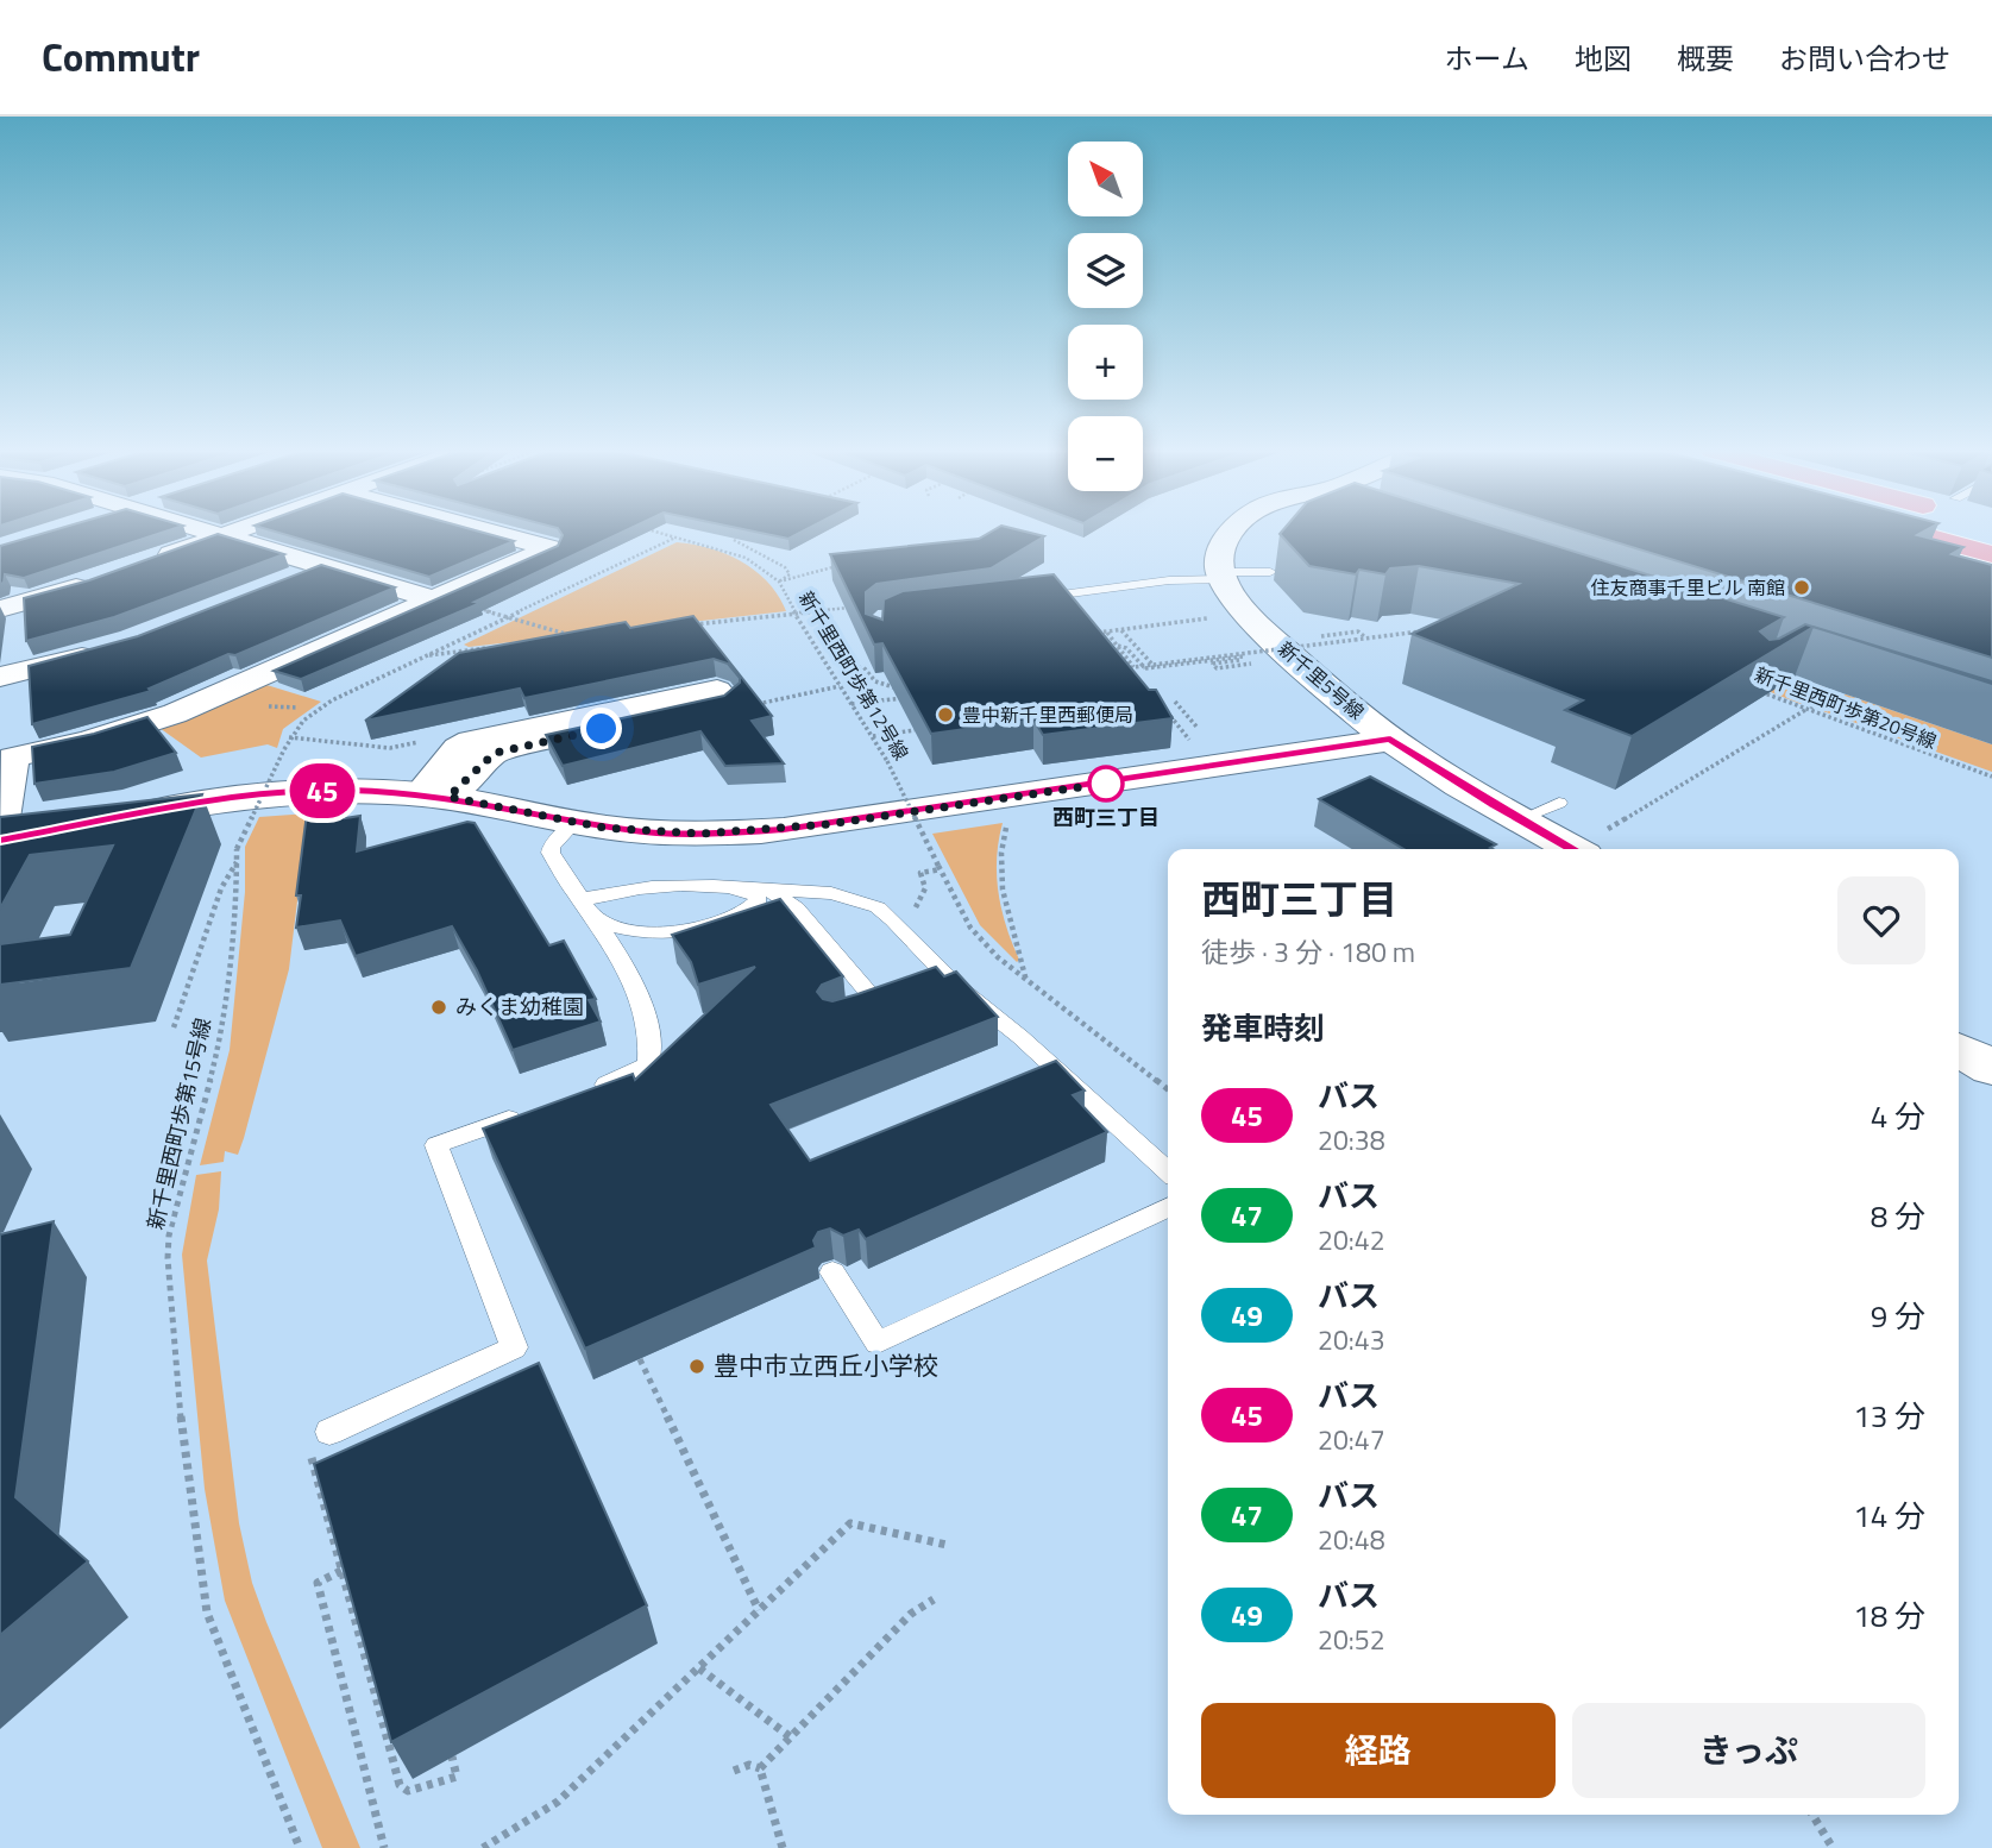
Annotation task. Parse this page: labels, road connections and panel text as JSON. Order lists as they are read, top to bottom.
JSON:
{
  "streets": {
    "street": ["新千里5号線"],
    "path": ["新千里西町歩第12号線", "新千里西町歩第20号線", "新千里西町歩第15号線"]
  },
  "crossings": [
    ["新千里西町歩第12号線", "新千里西町歩第15号線"]
  ],
  "places": [
    "住友商事千里ビル 南館",
    "豊中新千里西郵便局",
    "西町三丁目",
    "みくま幼稚園",
    "豊中市立西丘小学校"
  ],
  "lines": ["bus line 45"],
  "north": "top left",
  "page": {
    "header": "Commutr",
    "nav": [
      "ホーム",
      "地図",
      "概要",
      "お問い合わせ"
    ],
    "on_map": "45",
    "map_buttons": ["+", "−"],
    "heading": [
      ["西町三丁目", "徒歩 · 3 分 · 180 m"],
      "発車時刻"
    ],
    "list": [
      {
        "mark": "45",
        "name": "バス",
        "note": "20:38",
        "value": "4 分"
      },
      {
        "mark": "47",
        "name": "バス",
        "note": "20:42",
        "value": "8 分"
      },
      {
        "mark": "49",
        "name": "バス",
        "note": "20:43",
        "value": "9 分"
      },
      {
        "mark": "45",
        "name": "バス",
        "note": "20:47",
        "value": "13 分"
      },
      {
        "mark": "47",
        "name": "バス",
        "note": "20:48",
        "value": "14 分"
      },
      {
        "mark": "49",
        "name": "バス",
        "note": "20:52",
        "value": "18 分"
      }
    ],
    "buttons": ["経路", "きっぷ"]
  }
}
